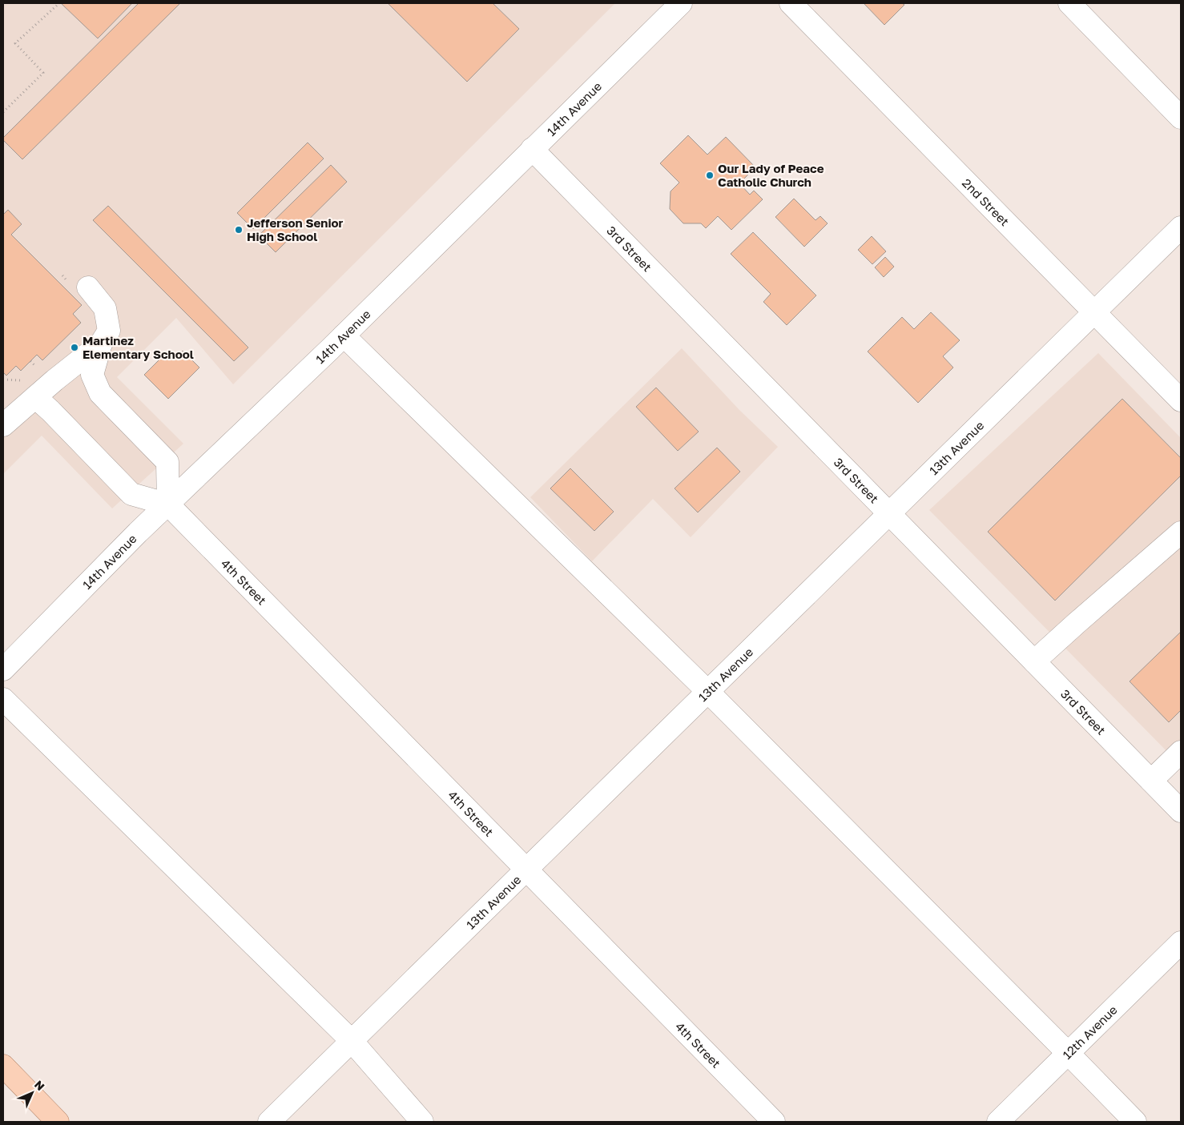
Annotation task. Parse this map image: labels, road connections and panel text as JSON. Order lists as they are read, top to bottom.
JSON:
{
  "streets": {
    "street": [
      "14th Avenue",
      "2nd Street",
      "3rd Street",
      "13th Avenue",
      "4th Street",
      "12th Avenue"
    ]
  },
  "crossings": [
    ["14th Avenue", "3rd Street"],
    ["14th Avenue", "4th Street"],
    ["2nd Street", "13th Avenue"],
    ["3rd Street", "13th Avenue"],
    ["13th Avenue", "4th Street"]
  ],
  "places": ["Our Lady of Peace Catholic Church", "Jefferson Senior High School", "Martinez Elementary School"],
  "north": "top right"
}
